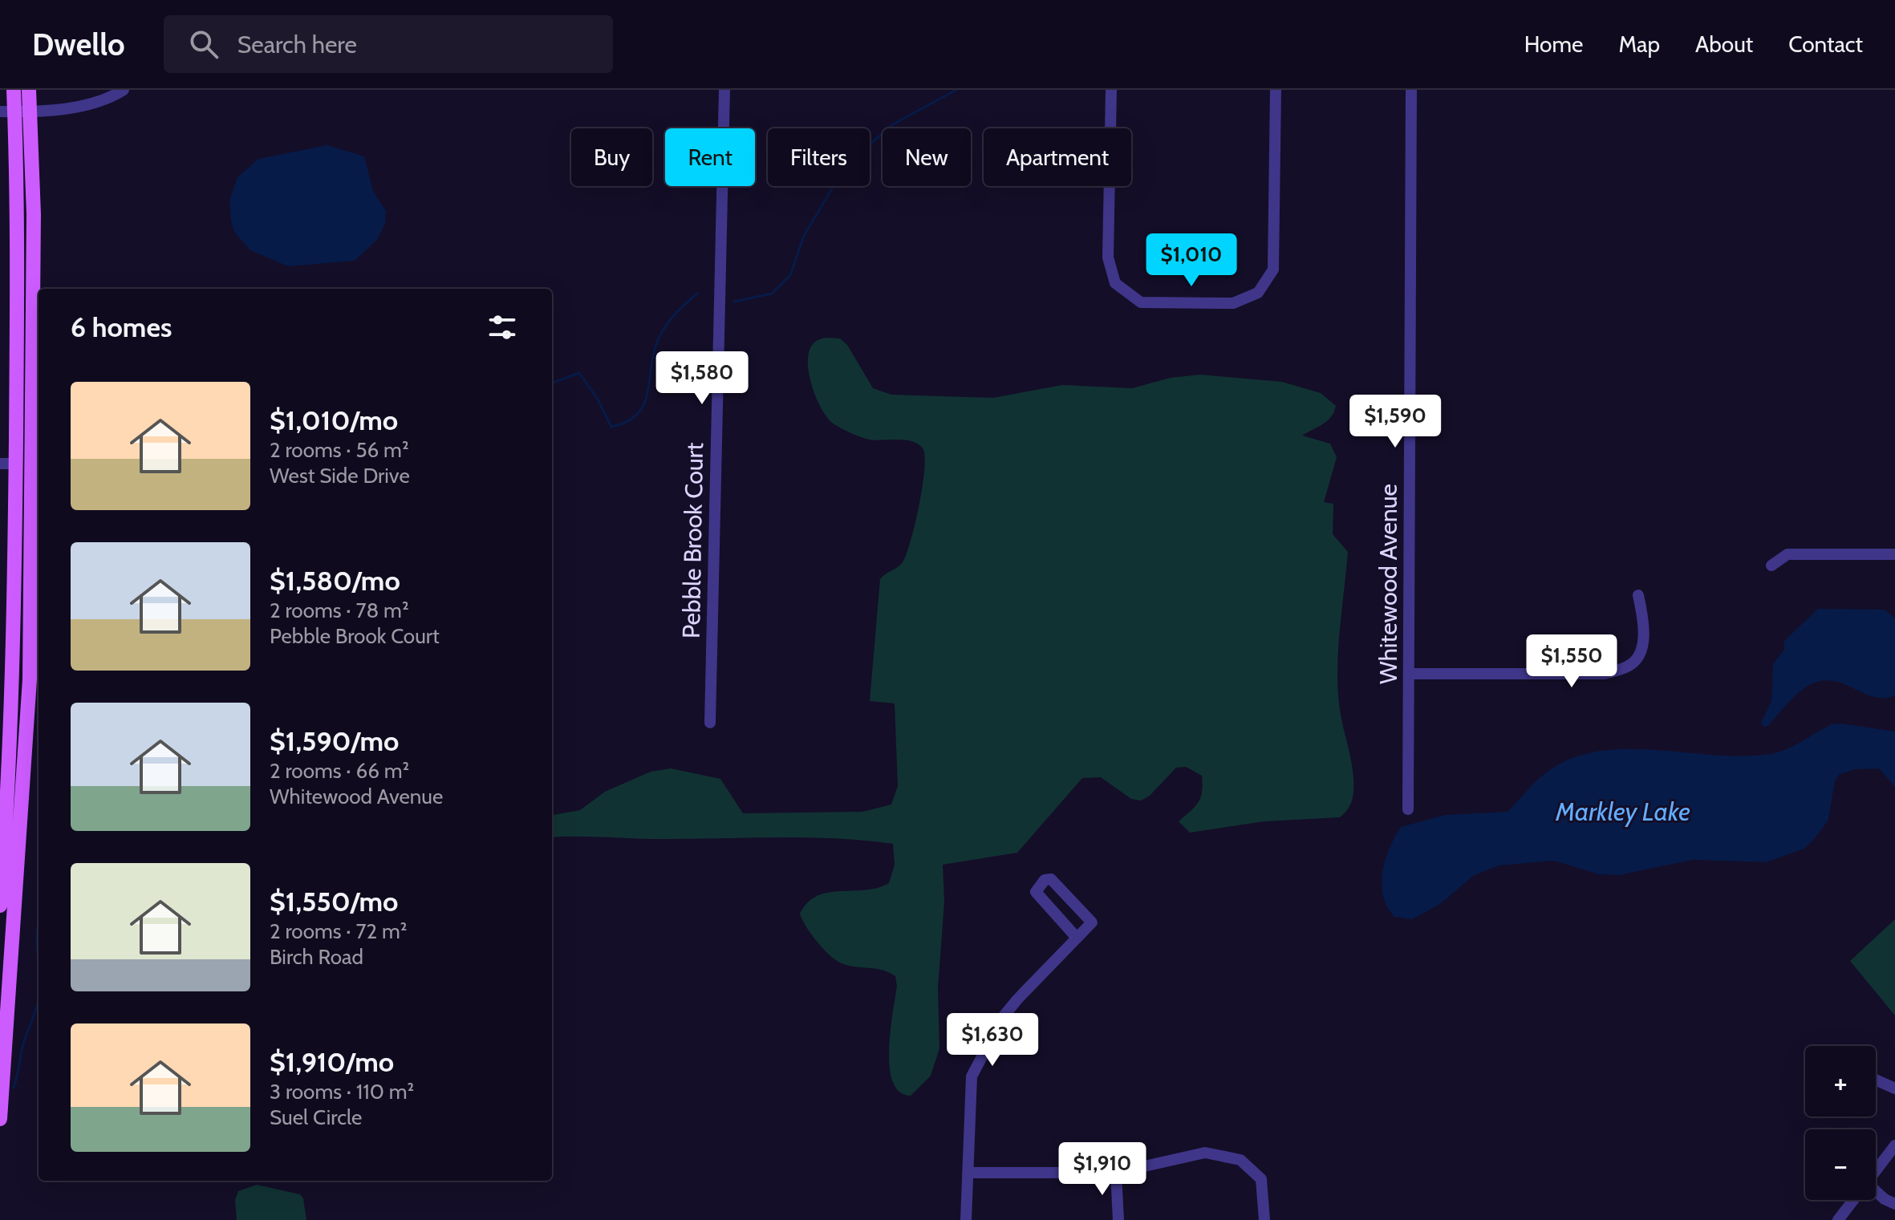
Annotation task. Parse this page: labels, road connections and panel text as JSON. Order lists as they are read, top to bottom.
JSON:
{
  "streets": {
    "street": ["Pebble Brook Court", "Whitewood Avenue"]
  },
  "water": ["Markley Lake"],
  "page": {
    "header": "Dwello",
    "search": "Search here",
    "nav": [
      "Home",
      "Map",
      "About",
      "Contact"
    ],
    "chip": [
      "Buy",
      "Rent",
      "Filters",
      "New",
      "Apartment"
    ],
    "price": [
      "$1,010",
      "$1,580",
      "$1,590",
      "$1,550",
      "$1,630",
      "$1,910"
    ],
    "heading": "6 homes",
    "list": [
      {
        "name": "$1,010/mo",
        "note": "2 rooms · 56 m² · West Side Drive"
      },
      {
        "name": "$1,580/mo",
        "note": "2 rooms · 78 m² · Pebble Brook Court"
      },
      {
        "name": "$1,590/mo",
        "note": "2 rooms · 66 m² · Whitewood Avenue"
      },
      {
        "name": "$1,550/mo",
        "note": "2 rooms · 72 m² · Birch Road"
      },
      {
        "name": "$1,910/mo",
        "note": "3 rooms · 110 m² · Suel Circle"
      }
    ],
    "map_buttons": ["+", "−"]
  }
}
